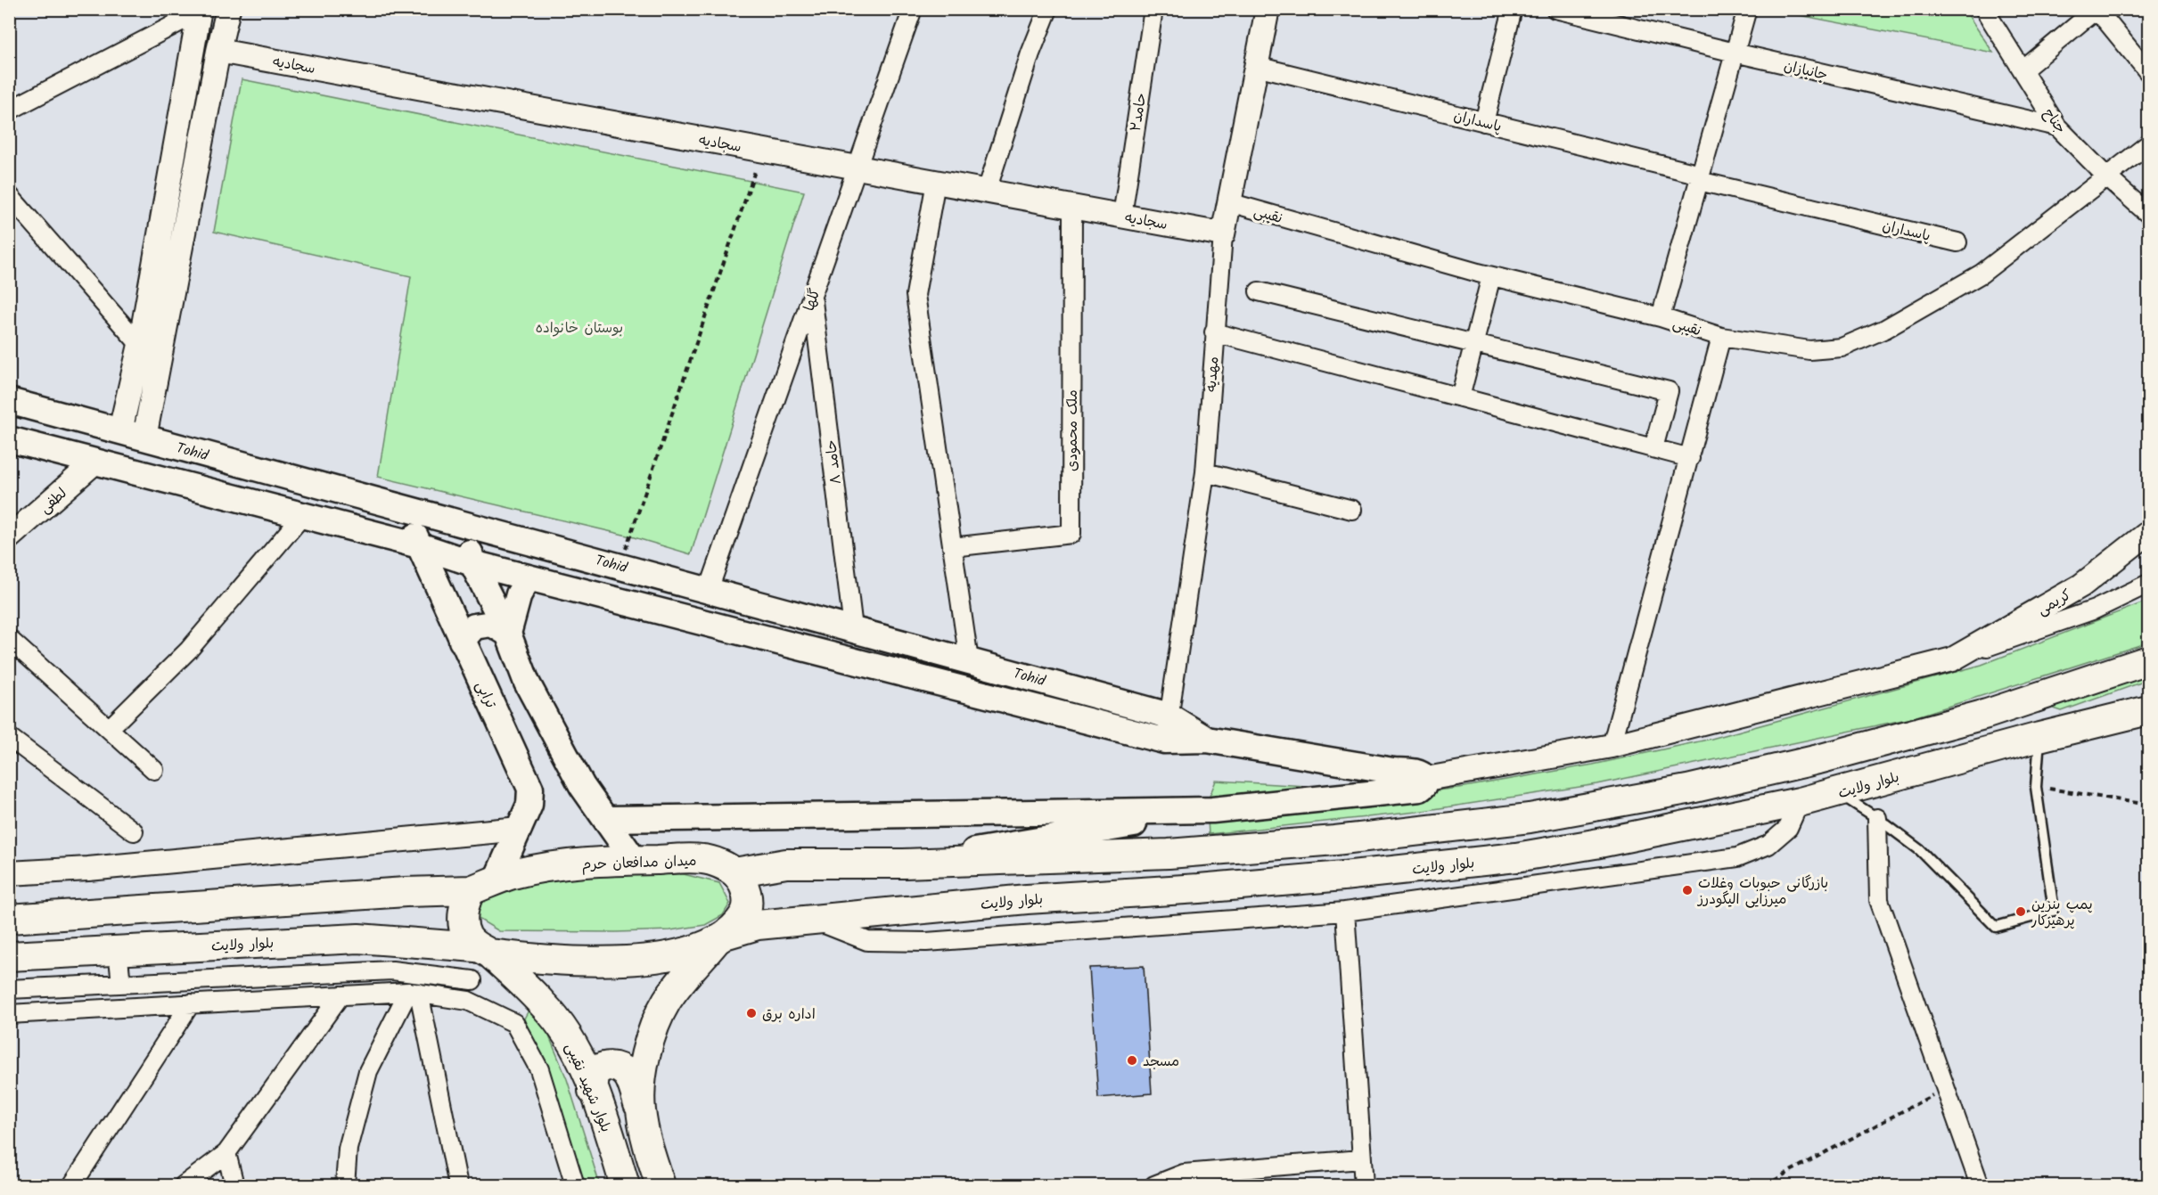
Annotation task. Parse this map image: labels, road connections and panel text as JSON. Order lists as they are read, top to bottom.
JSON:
{
  "streets": {
    "main road": [
      "Tohid",
      "ترابی",
      "بلوار ولایت",
      "میدان مدافعان حرم",
      "بلوار شهید نقیبی"
    ],
    "street": [
      "سجادیه",
      "جانبازان",
      "حامد۲",
      "پاسداران",
      "جناح",
      "نقیبی",
      "گلها",
      "مهدیه",
      "ملک محمودی",
      "حامد ۸",
      "لطفی",
      "کریمی"
    ]
  },
  "crossings": [
    ["سجادیه", "حامد۲"],
    ["سجادیه", "گلها"],
    ["سجادیه", "مهدیه"],
    ["سجادیه", "ملک محمودی"],
    ["جانبازان", "جناح"],
    ["پاسداران", "مهدیه"],
    ["جناح", "نقیبی"],
    ["نقیبی", "مهدیه"],
    ["گلها", "Tohid"],
    ["گلها", "حامد ۸"],
    ["مهدیه", "Tohid"],
    ["Tohid", "حامد ۸"],
    ["Tohid", "لطفی"],
    ["Tohid", "کریمی"],
    ["Tohid", "ترابی"],
    ["ترابی", "میدان مدافعان حرم"],
    ["بلوار ولایت", "بلوار شهید نقیبی"]
  ],
  "parks": ["بوستان خانواده"],
  "places": [
    "بازرگانی حبوبات وغلات میرزایی الیگودرز",
    "پمپ بنزین پرهیزکار",
    "اداره برق",
    "مسجد"
  ]
}
